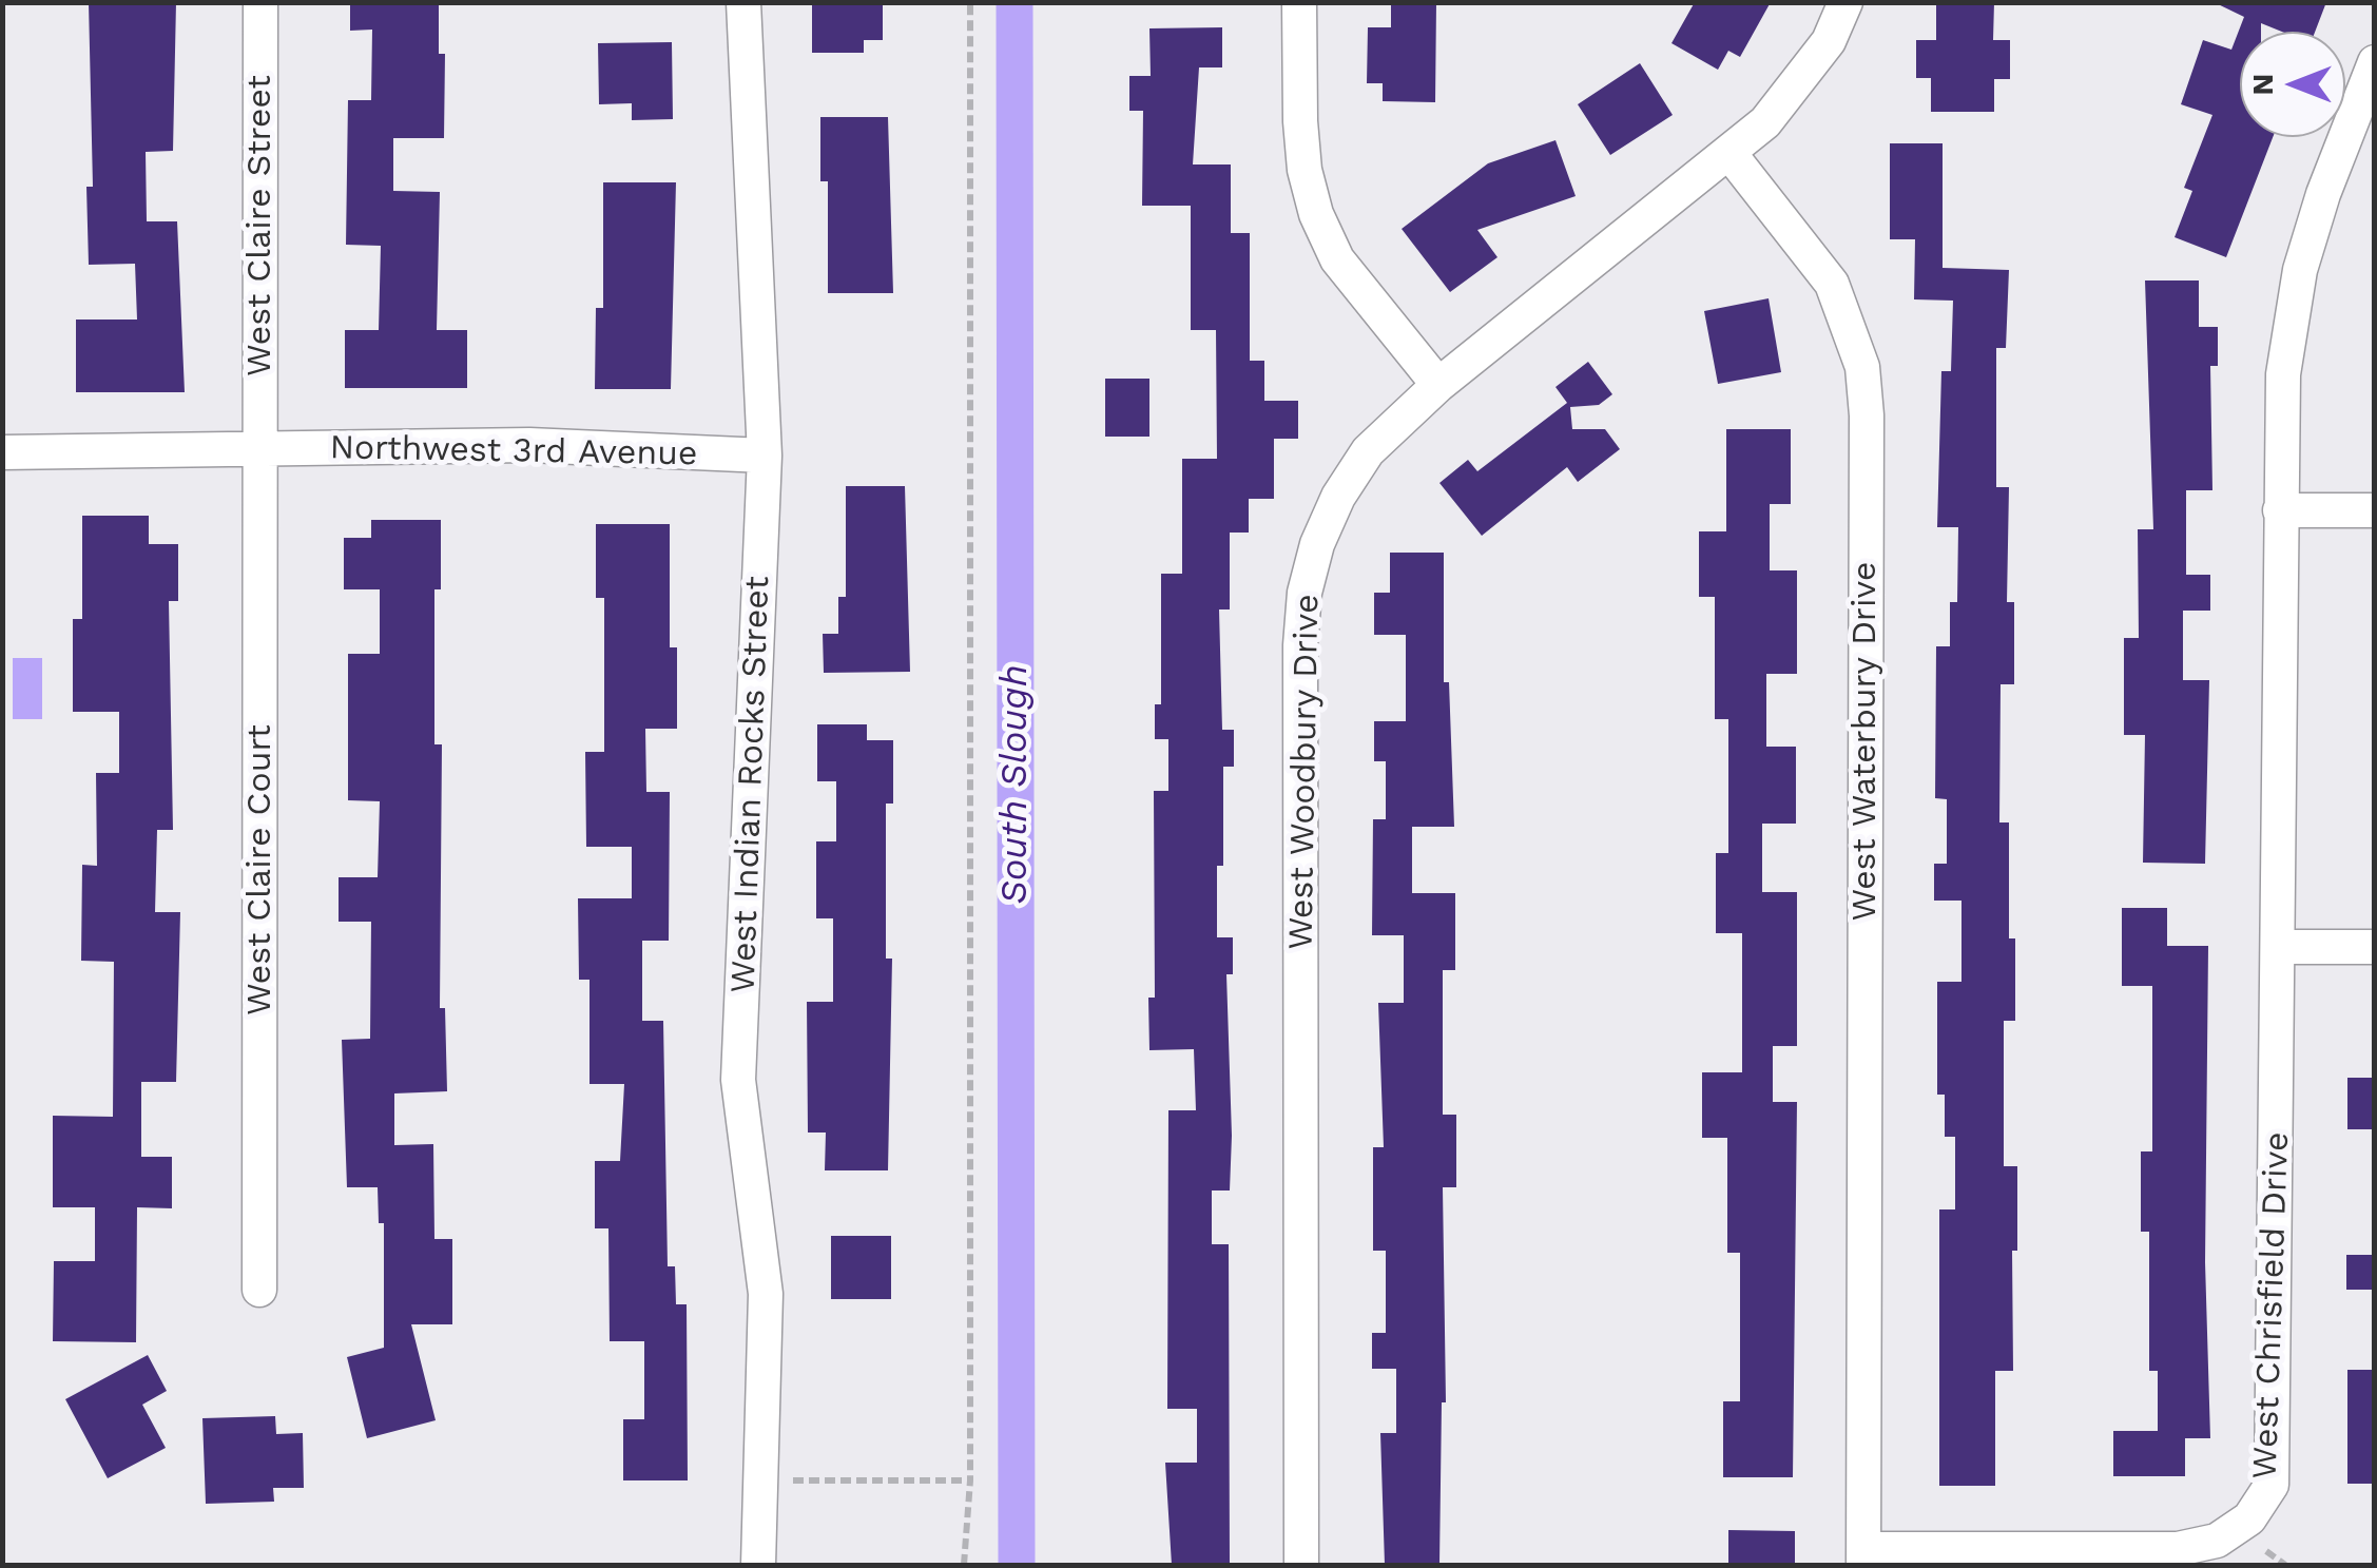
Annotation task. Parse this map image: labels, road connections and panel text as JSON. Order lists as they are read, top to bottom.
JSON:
{
  "streets": {
    "street": [
      "West Claire Street",
      "Northwest 3rd Avenue",
      "West Waterbury Drive",
      "West Woodbury Drive",
      "West Indian Rocks Street",
      "West Claire Court",
      "West Chrisfield Drive"
    ]
  },
  "crossings": [
    ["West Claire Street", "Northwest 3rd Avenue"],
    ["West Claire Street", "West Claire Court"],
    ["Northwest 3rd Avenue", "West Indian Rocks Street"],
    ["Northwest 3rd Avenue", "West Claire Court"],
    ["West Waterbury Drive", "West Woodbury Drive"],
    ["West Waterbury Drive", "West Chrisfield Drive"]
  ],
  "water": ["South Slough"],
  "north": "left"
}
